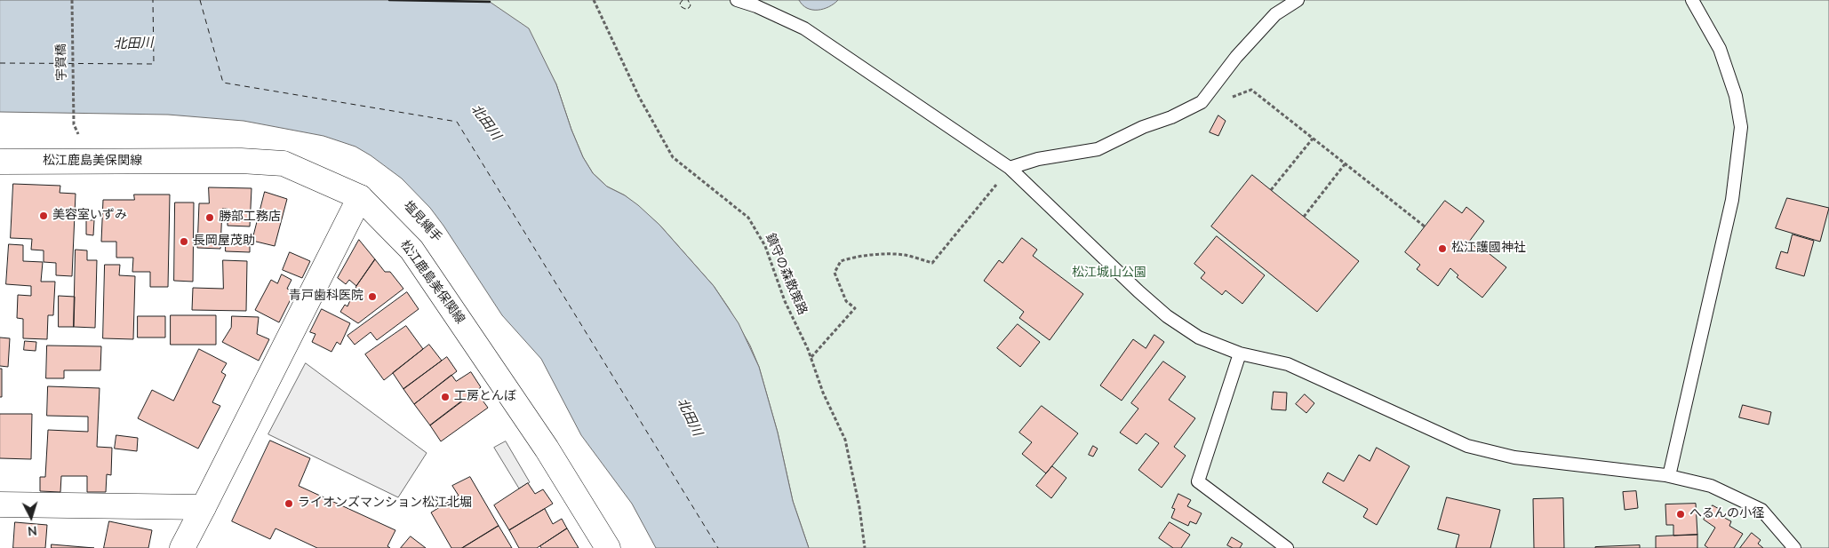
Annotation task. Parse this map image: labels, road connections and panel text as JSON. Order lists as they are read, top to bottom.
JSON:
{
  "streets": {
    "main road": ["松江鹿島美保関線"],
    "path": ["宇賀橋", "鎮守の森散策路"]
  },
  "water": ["北田川"],
  "parks": ["松江城山公園"],
  "places": [
    "美容室いずみ",
    "勝部工務店",
    "長岡屋茂助",
    "松江護國神社",
    "青戸歯科医院",
    "工房とんぼ",
    "ライオンズマンション松江北堀",
    "へるんの小径"
  ],
  "north": "bottom"
}
